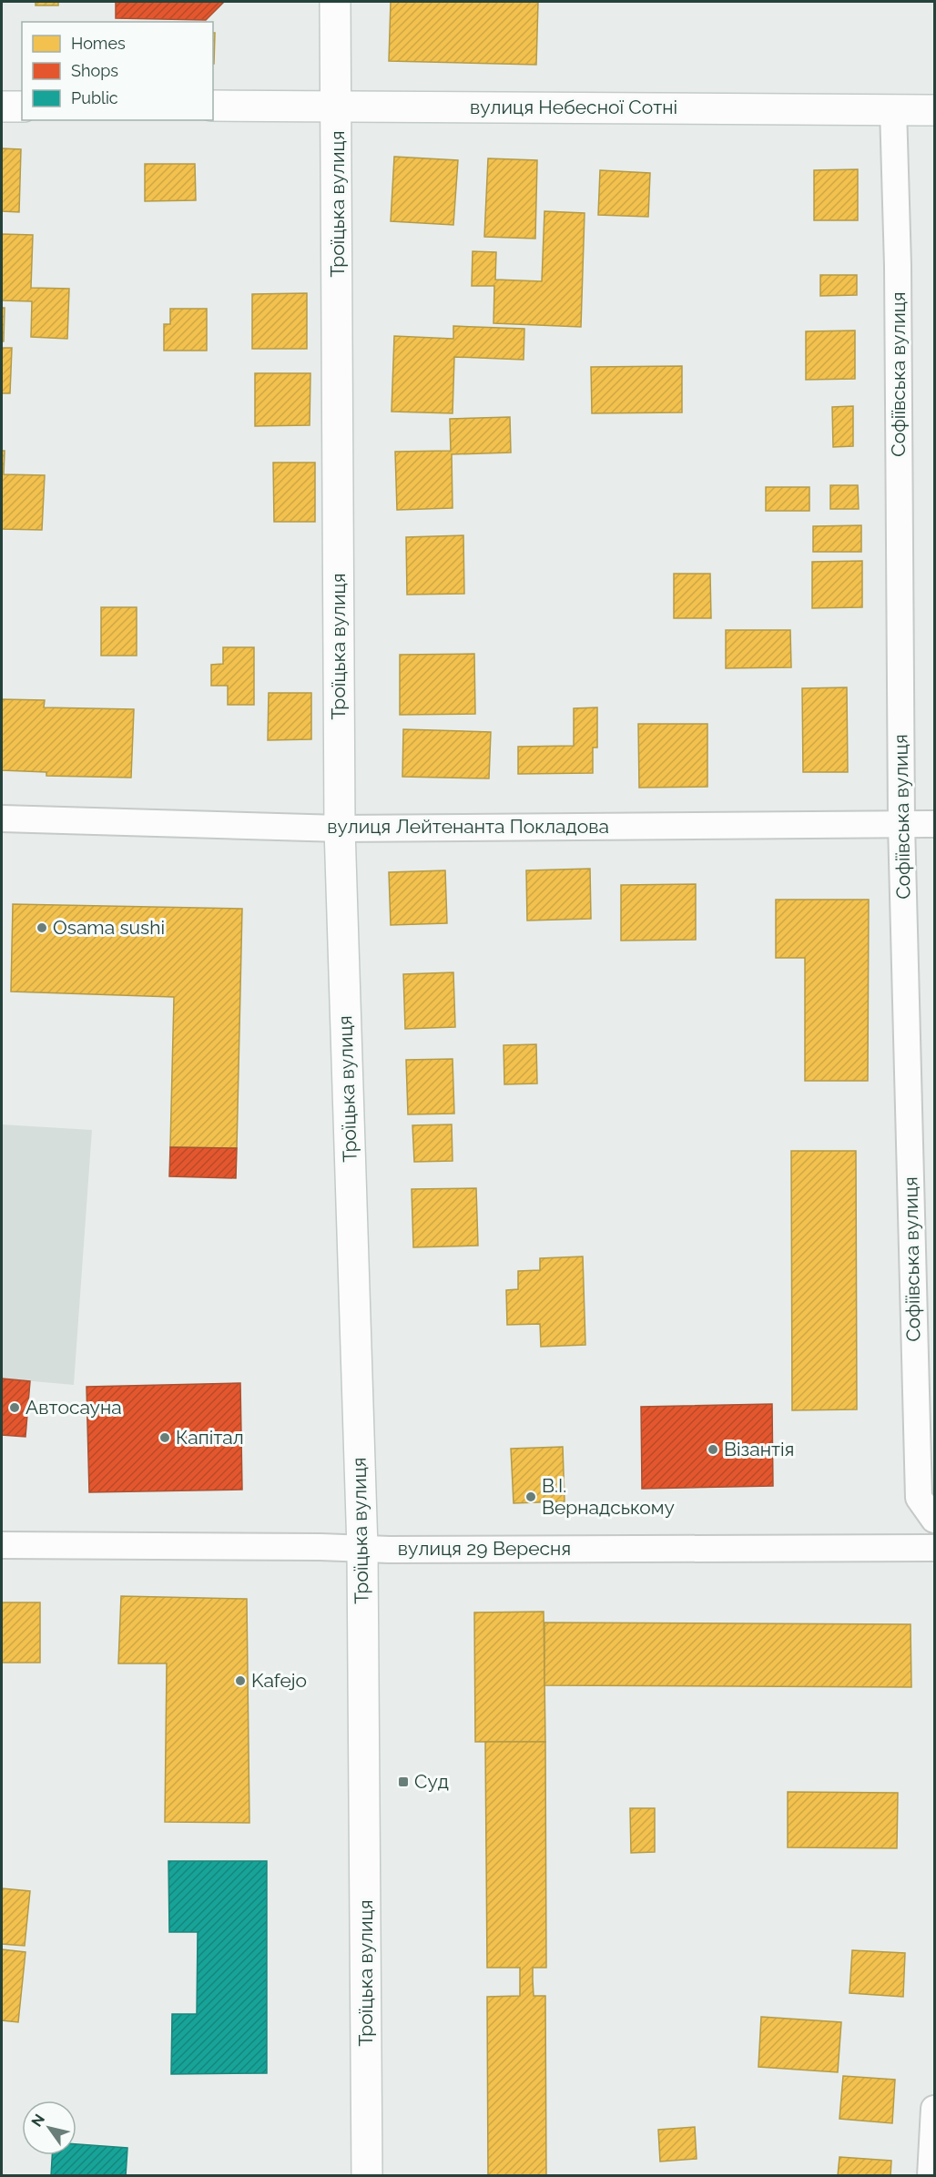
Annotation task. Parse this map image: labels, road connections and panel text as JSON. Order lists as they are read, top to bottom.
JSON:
{
  "streets": {
    "main road": ["вулиця Небесної Сотні", "Троїцька вулиця"],
    "street": ["Софіївська вулиця", "вулиця Лейтенанта Покладова", "вулиця 29 Вересня"]
  },
  "crossings": [
    ["вулиця Небесної Сотні", "Троїцька вулиця"],
    ["вулиця Небесної Сотні", "Софіївська вулиця"],
    ["Троїцька вулиця", "вулиця Лейтенанта Покладова"],
    ["Троїцька вулиця", "вулиця 29 Вересня"],
    ["Софіївська вулиця", "вулиця Лейтенанта Покладова"]
  ],
  "places": {
    "other": [
      "Osama sushi",
      "Автосауна",
      "Капітал",
      "Візантія",
      "В.І. Вернадському",
      "Kafejo"
    ],
    "transit": ["Суд"]
  },
  "legend": ["Homes", "Shops", "Public"],
  "north": "top left"
}
